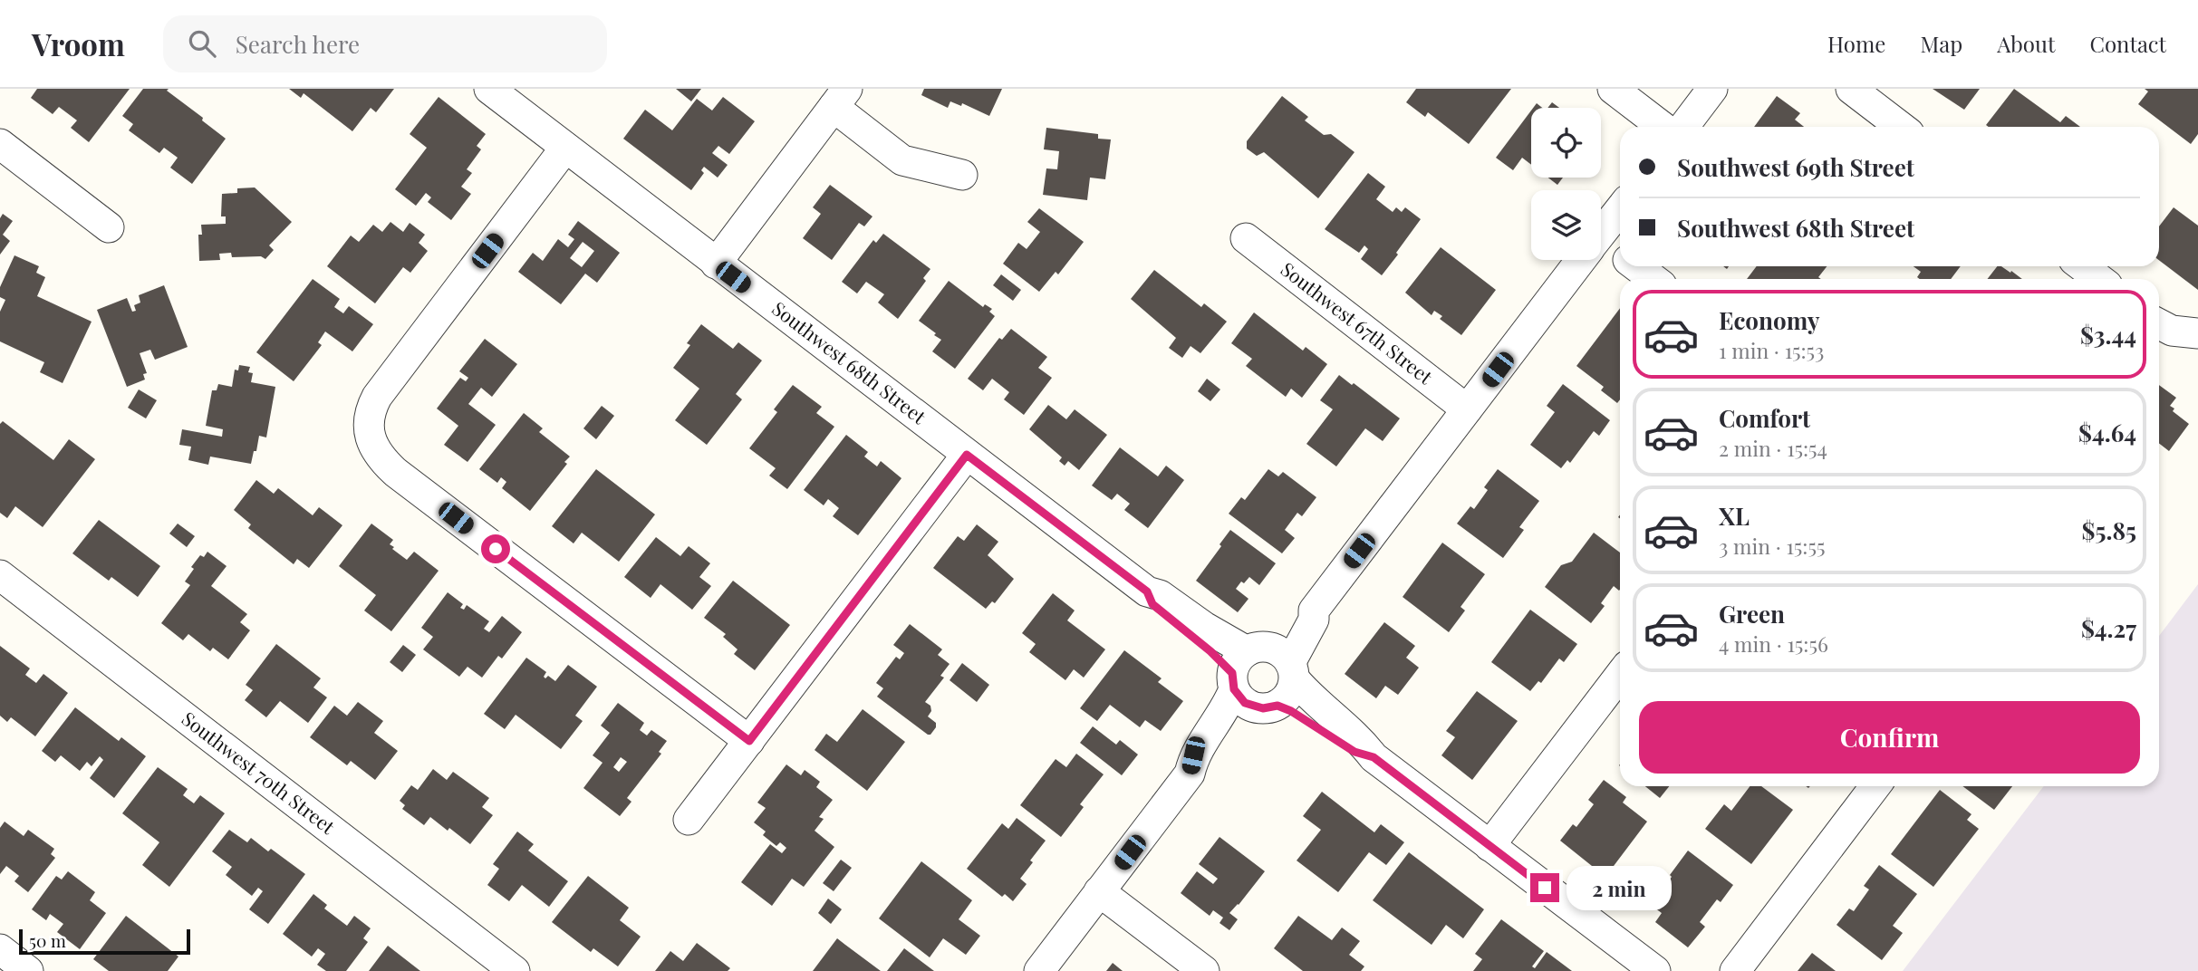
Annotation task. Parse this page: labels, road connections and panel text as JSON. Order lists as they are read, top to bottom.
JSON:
{
  "streets": {
    "street": ["Southwest 67th Street", "Southwest 68th Street", "Southwest 70th Street"]
  },
  "scale_bar": "50 m",
  "page": {
    "header": "Vroom",
    "search": "Search here",
    "nav": [
      "Home",
      "Map",
      "About",
      "Contact"
    ],
    "banner": ["Southwest 69th Street", "Southwest 68th Street"],
    "list": [
      {
        "name": "Economy",
        "note": "1 min · 15:53",
        "value": "$3.44"
      },
      {
        "name": "Comfort",
        "note": "2 min · 15:54",
        "value": "$4.64"
      },
      {
        "name": "XL",
        "note": "3 min · 15:55",
        "value": "$5.85"
      },
      {
        "name": "Green",
        "note": "4 min · 15:56",
        "value": "$4.27"
      }
    ],
    "buttons": "Confirm",
    "bubble": "2 min",
    "scale": "50 m"
  }
}
